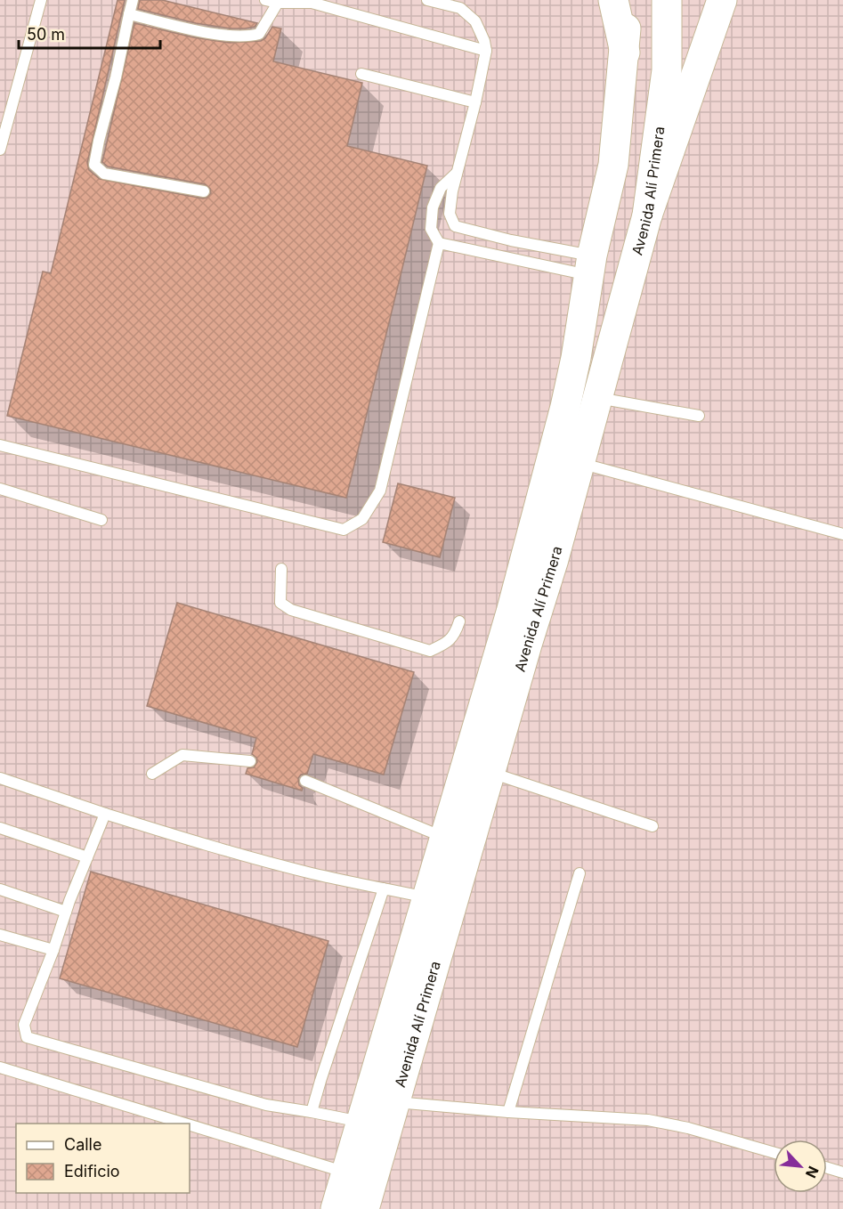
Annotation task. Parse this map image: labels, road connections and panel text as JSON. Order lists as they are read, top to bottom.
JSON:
{
  "streets": {
    "main road": ["Avenida Alí Primera"]
  },
  "legend": ["Calle", "Edificio"],
  "scale_bar": "50 m",
  "north": "bottom right"
}
